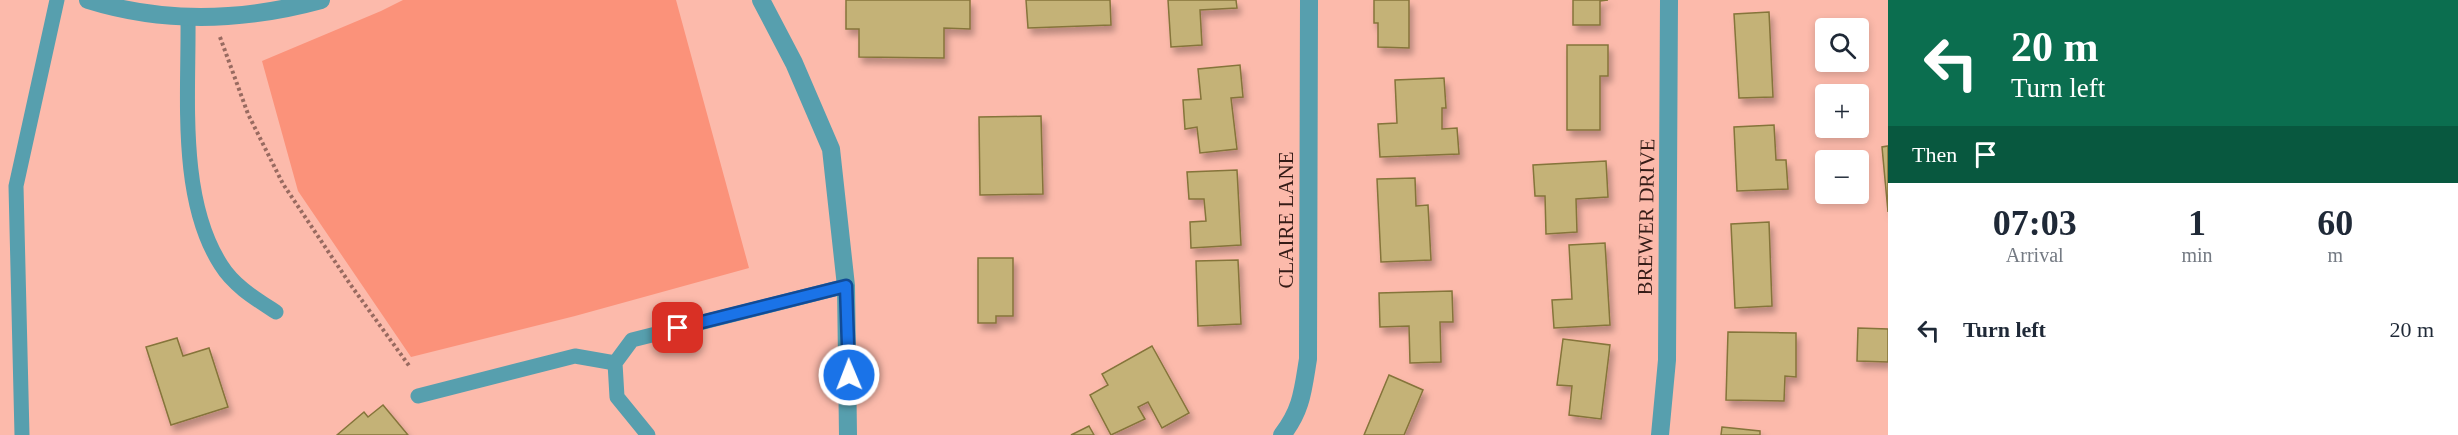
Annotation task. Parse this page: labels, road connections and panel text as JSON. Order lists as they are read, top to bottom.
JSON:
{
  "streets": {
    "street": ["BREWER DRIVE", "CLAIRE LANE"]
  },
  "page": {
    "turn": ["20 m", "Turn left"],
    "map_buttons": ["+", "−"],
    "then": "Then",
    "eta": [
      "07:03",
      "Arrival",
      "1",
      "min",
      "60",
      "m"
    ],
    "list": [
      {
        "name": "Turn left",
        "value": "20 m"
      }
    ]
  }
}
